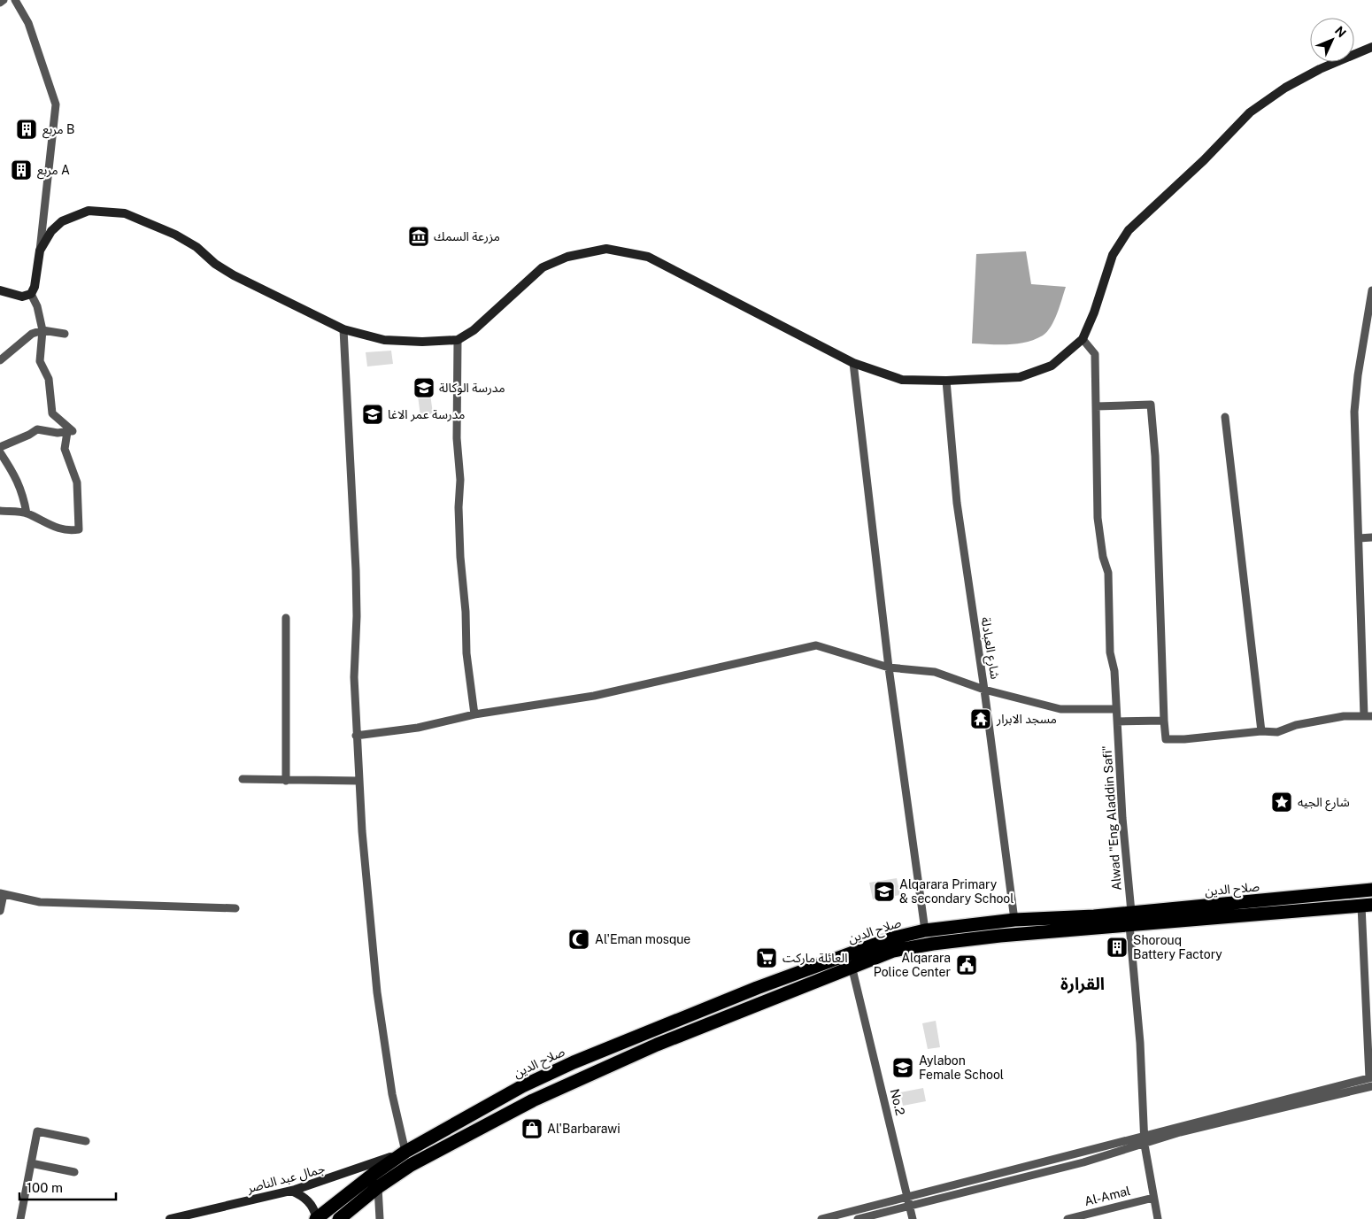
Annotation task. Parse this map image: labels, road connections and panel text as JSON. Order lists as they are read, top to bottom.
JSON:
{
  "streets": {
    "highway": ["صلاح الدين"],
    "street": [
      "شارع العبادلة",
      "Alwad \"Eng Aladdin Safi\"",
      "No.2",
      "جمال عبد الناصر",
      "Al-Amal"
    ]
  },
  "crossings": [
    ["شارع العبادلة", "صلاح الدين"],
    ["Alwad \"Eng Aladdin Safi\"", "صلاح الدين"],
    ["Alwad \"Eng Aladdin Safi\"", "Al-Amal"],
    ["صلاح الدين", "No.2"],
    ["صلاح الدين", "جمال عبد الناصر"]
  ],
  "districts": ["القرارة"],
  "places": {
    "building": ["مربع B", "مربع A", "Shorouq Battery Factory"],
    "museum": ["مزرعة السمك"],
    "school or university": [
      "مدرسة الوكالة",
      "مدرسة عمر الاغا",
      "Alqarara Primary & secondary School",
      "Aylabon Female School"
    ],
    "temple": ["مسجد الابرار"],
    "place": ["شارع الجيه"],
    "mosque": ["Al'Eman mosque"],
    "supermarket": ["العائلة ماركت"],
    "public building": ["Alqarara Police Center"],
    "shop": ["Al'Barbarawi"]
  },
  "scale_bar": "100 m",
  "north": "top right"
}
